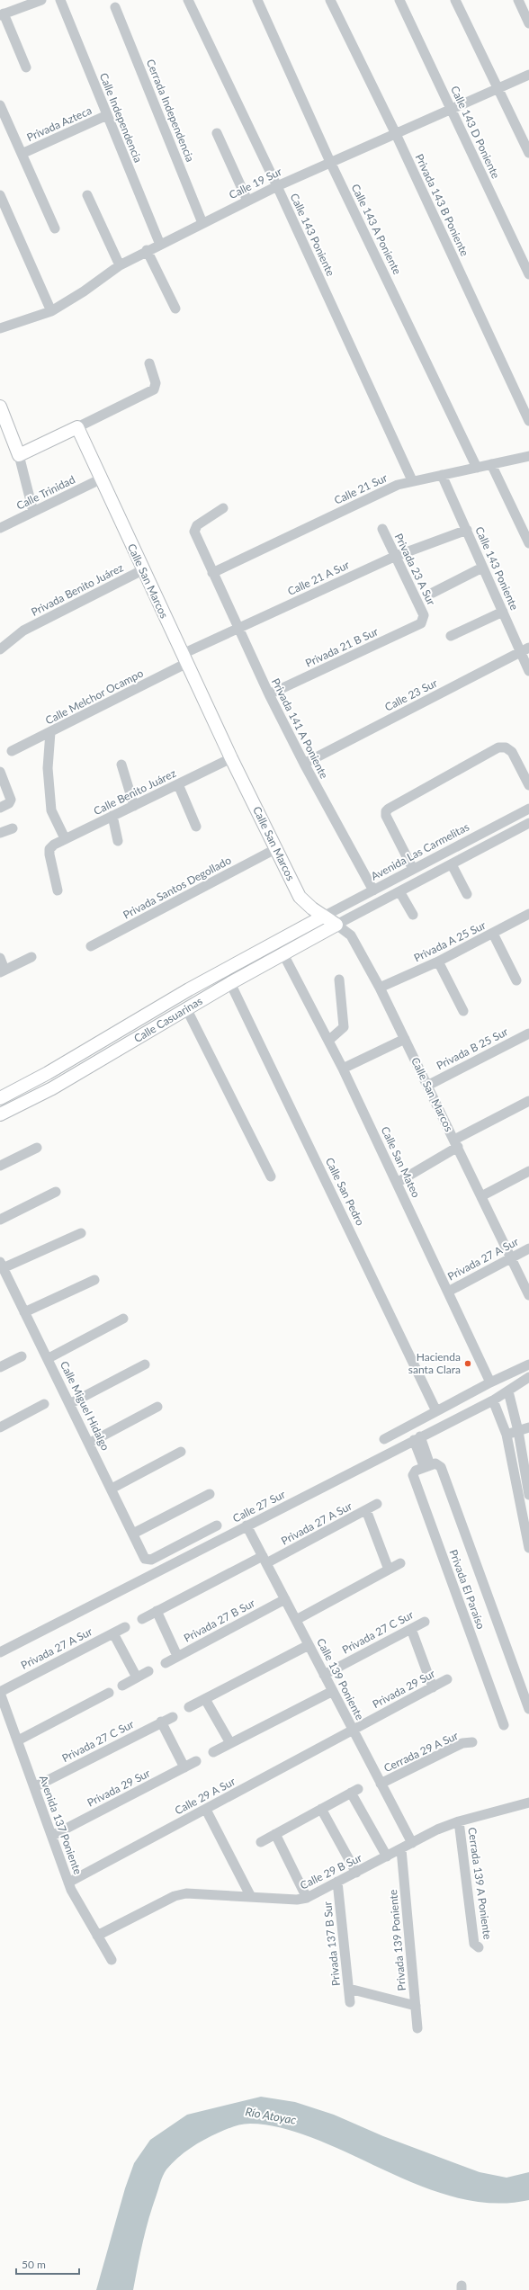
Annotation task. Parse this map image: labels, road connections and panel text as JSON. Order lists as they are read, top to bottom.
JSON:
{
  "streets": {
    "main road": ["Calle San Marcos", "Calle Casuarinas"],
    "street": [
      "Cerrada Independencia",
      "Calle Independencia",
      "Privada Azteca",
      "Calle 143 D Poniente",
      "Calle 19 Sur",
      "Privada 143 B Poniente",
      "Calle 143 A Poniente",
      "Calle 143 Poniente",
      "Calle 21 Sur",
      "Calle Trinidad",
      "Privada 23 A Sur",
      "Calle 21 A Sur",
      "Privada Benito Juárez",
      "Privada 21 B Sur",
      "Calle 23 Sur",
      "Calle Melchor Ocampo",
      "Privada 141 A Poniente",
      "Calle Benito Juárez",
      "Avenida Las Carmelitas",
      "Privada Santos Degollado",
      "Privada A 25 Sur",
      "Privada B 25 Sur",
      "Calle San Mateo",
      "Calle San Pedro",
      "Privada 27 A Sur",
      "Calle Miguel Hidalgo",
      "Calle 27 Sur",
      "Privada El Paraíso",
      "Privada 27 B Sur",
      "Privada 27 C Sur",
      "Calle 139 Poniente",
      "Privada 29 Sur",
      "Cerrada 29 A Sur",
      "Calle 29 A Sur",
      "Avenida 137 Poniente",
      "Calle 29 B Sur",
      "Cerrada 139 A Poniente",
      "Privada 139 Poniente",
      "Privada 137 B Sur"
    ]
  },
  "crossings": [
    ["Cerrada Independencia", "Calle 19 Sur"],
    ["Calle Independencia", "Privada Azteca"],
    ["Calle Independencia", "Calle 19 Sur"],
    ["Calle 143 D Poniente", "Calle 19 Sur"],
    ["Calle 19 Sur", "Privada 143 B Poniente"],
    ["Calle 19 Sur", "Calle 143 A Poniente"],
    ["Calle 19 Sur", "Calle 143 Poniente"],
    ["Calle 143 A Poniente", "Calle 21 Sur"],
    ["Calle 143 Poniente", "Calle 21 Sur"],
    ["Calle 143 Poniente", "Calle 21 A Sur"],
    ["Calle 143 Poniente", "Calle 23 Sur"],
    ["Calle 21 Sur", "Privada 141 A Poniente"],
    ["Calle Trinidad", "Calle San Marcos"],
    ["Privada 23 A Sur", "Calle 21 A Sur"],
    ["Privada 23 A Sur", "Privada 21 B Sur"],
    ["Calle 21 A Sur", "Calle San Marcos"],
    ["Calle 21 A Sur", "Calle Melchor Ocampo"],
    ["Calle 21 A Sur", "Privada 141 A Poniente"],
    ["Calle San Marcos", "Privada Benito Juárez"],
    ["Calle San Marcos", "Calle Melchor Ocampo"],
    ["Calle San Marcos", "Calle Benito Juárez"],
    ["Calle San Marcos", "Avenida Las Carmelitas"],
    ["Calle San Marcos", "Privada Santos Degollado"],
    ["Calle San Marcos", "Privada A 25 Sur"],
    ["Calle San Marcos", "Calle Casuarinas"],
    ["Calle San Marcos", "Privada B 25 Sur"],
    ["Calle San Marcos", "Privada 27 A Sur"],
    ["Privada 21 B Sur", "Privada 141 A Poniente"],
    ["Calle 23 Sur", "Privada 141 A Poniente"],
    ["Privada 141 A Poniente", "Avenida Las Carmelitas"],
    ["Avenida Las Carmelitas", "Calle Casuarinas"],
    ["Calle Casuarinas", "Calle San Mateo"],
    ["Calle Casuarinas", "Calle San Pedro"],
    ["Calle San Mateo", "Privada 27 A Sur"],
    ["Privada 27 A Sur", "Calle 139 Poniente"],
    ["Privada 27 A Sur", "Avenida 137 Poniente"],
    ["Calle 27 Sur", "Calle 139 Poniente"],
    ["Privada 27 B Sur", "Calle 139 Poniente"],
    ["Privada 27 C Sur", "Calle 139 Poniente"],
    ["Privada 27 C Sur", "Avenida 137 Poniente"],
    ["Calle 139 Poniente", "Privada 29 Sur"],
    ["Calle 139 Poniente", "Cerrada 29 A Sur"],
    ["Calle 139 Poniente", "Calle 29 A Sur"],
    ["Calle 139 Poniente", "Calle 29 B Sur"],
    ["Privada 29 Sur", "Calle 29 A Sur"],
    ["Privada 29 Sur", "Avenida 137 Poniente"],
    ["Calle 29 A Sur", "Avenida 137 Poniente"],
    ["Avenida 137 Poniente", "Calle 29 B Sur"],
    ["Calle 29 B Sur", "Cerrada 139 A Poniente"],
    ["Calle 29 B Sur", "Privada 139 Poniente"],
    ["Calle 29 B Sur", "Privada 137 B Sur"]
  ],
  "water": ["Río Atoyac"],
  "places": ["Hacienda santa Clara"],
  "scale_bar": "50 m"
}
